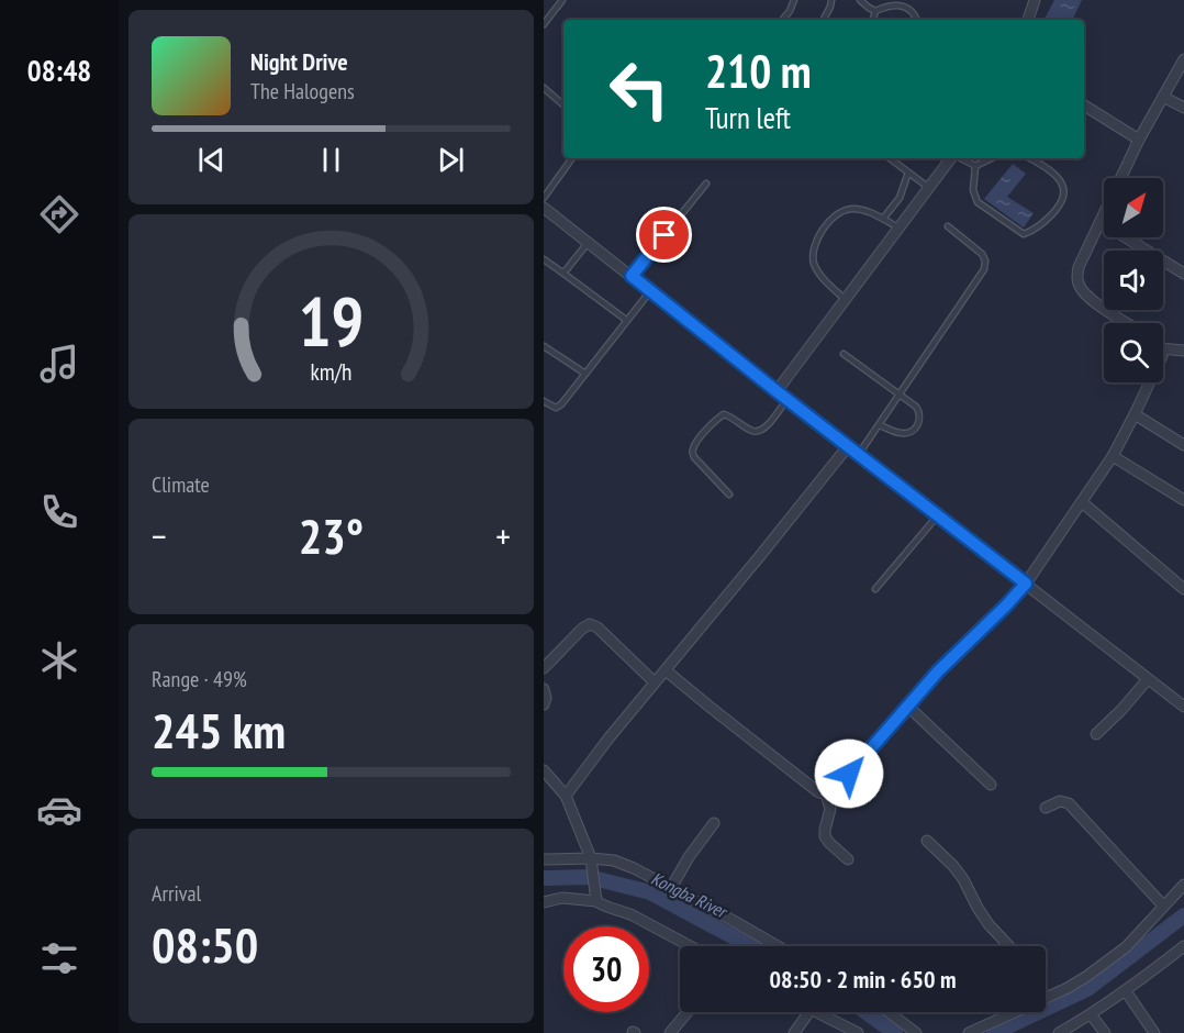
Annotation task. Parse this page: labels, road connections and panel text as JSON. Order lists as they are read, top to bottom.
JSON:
{
  "water": ["Kongba River"],
  "north": "top right",
  "page": {
    "tabs": "08:48",
    "turn": ["210 m", "Turn left"],
    "song": ["Night Drive", "The Halogens"],
    "tile": [
      "Climate",
      ["Range · 49%", "245 km"],
      ["Arrival", "08:50"]
    ],
    "heat": ["−", "23°", "+"],
    "limit": "30",
    "trip": "08:50 · 2 min · 650 m",
    "gauge": ["19", "km/h"]
  }
}
